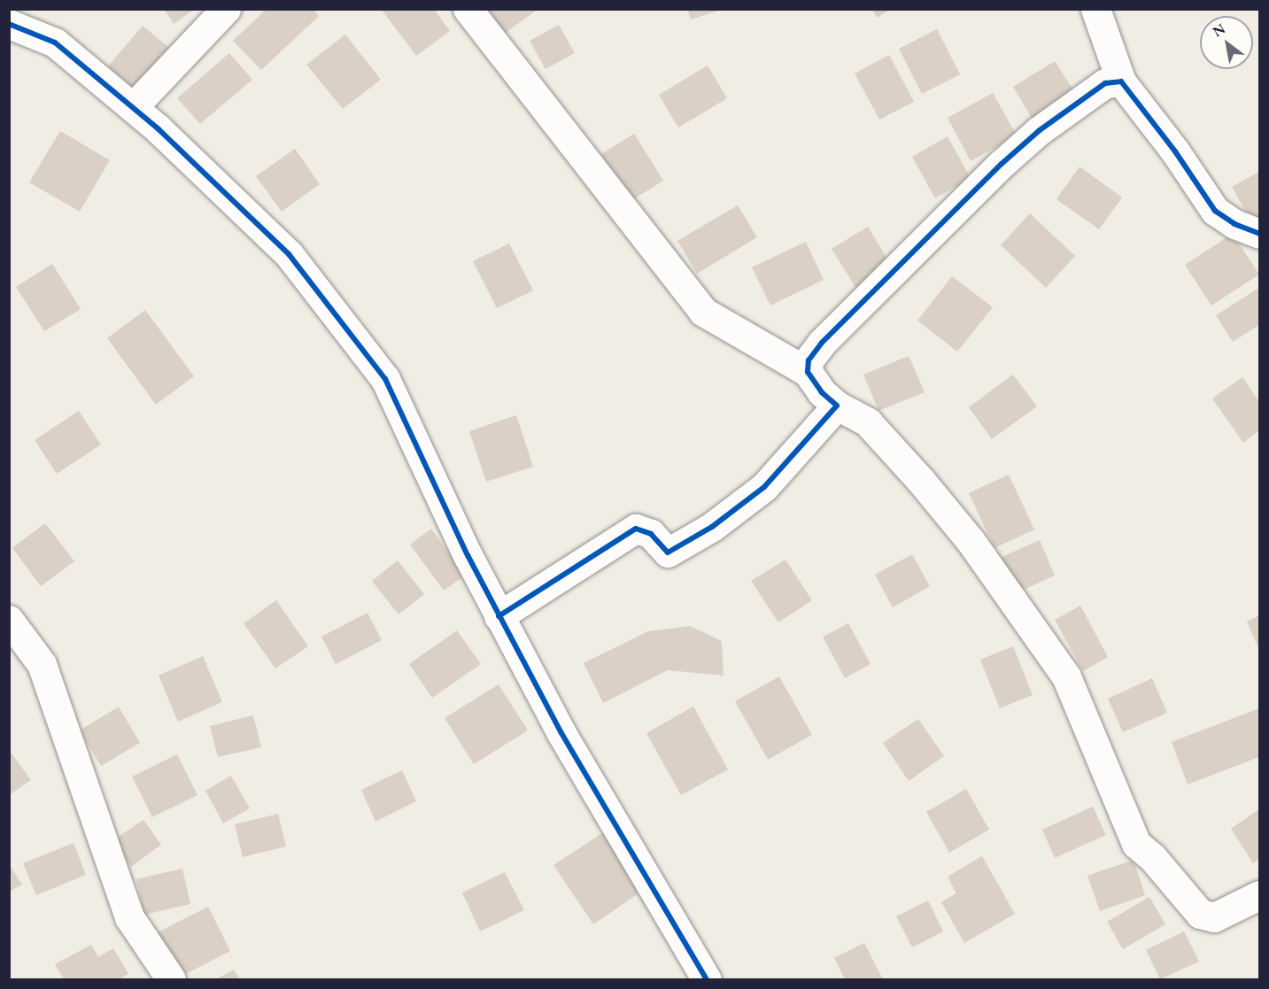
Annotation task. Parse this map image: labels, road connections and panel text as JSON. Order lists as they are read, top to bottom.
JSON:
{
  "north": "top left"
}
